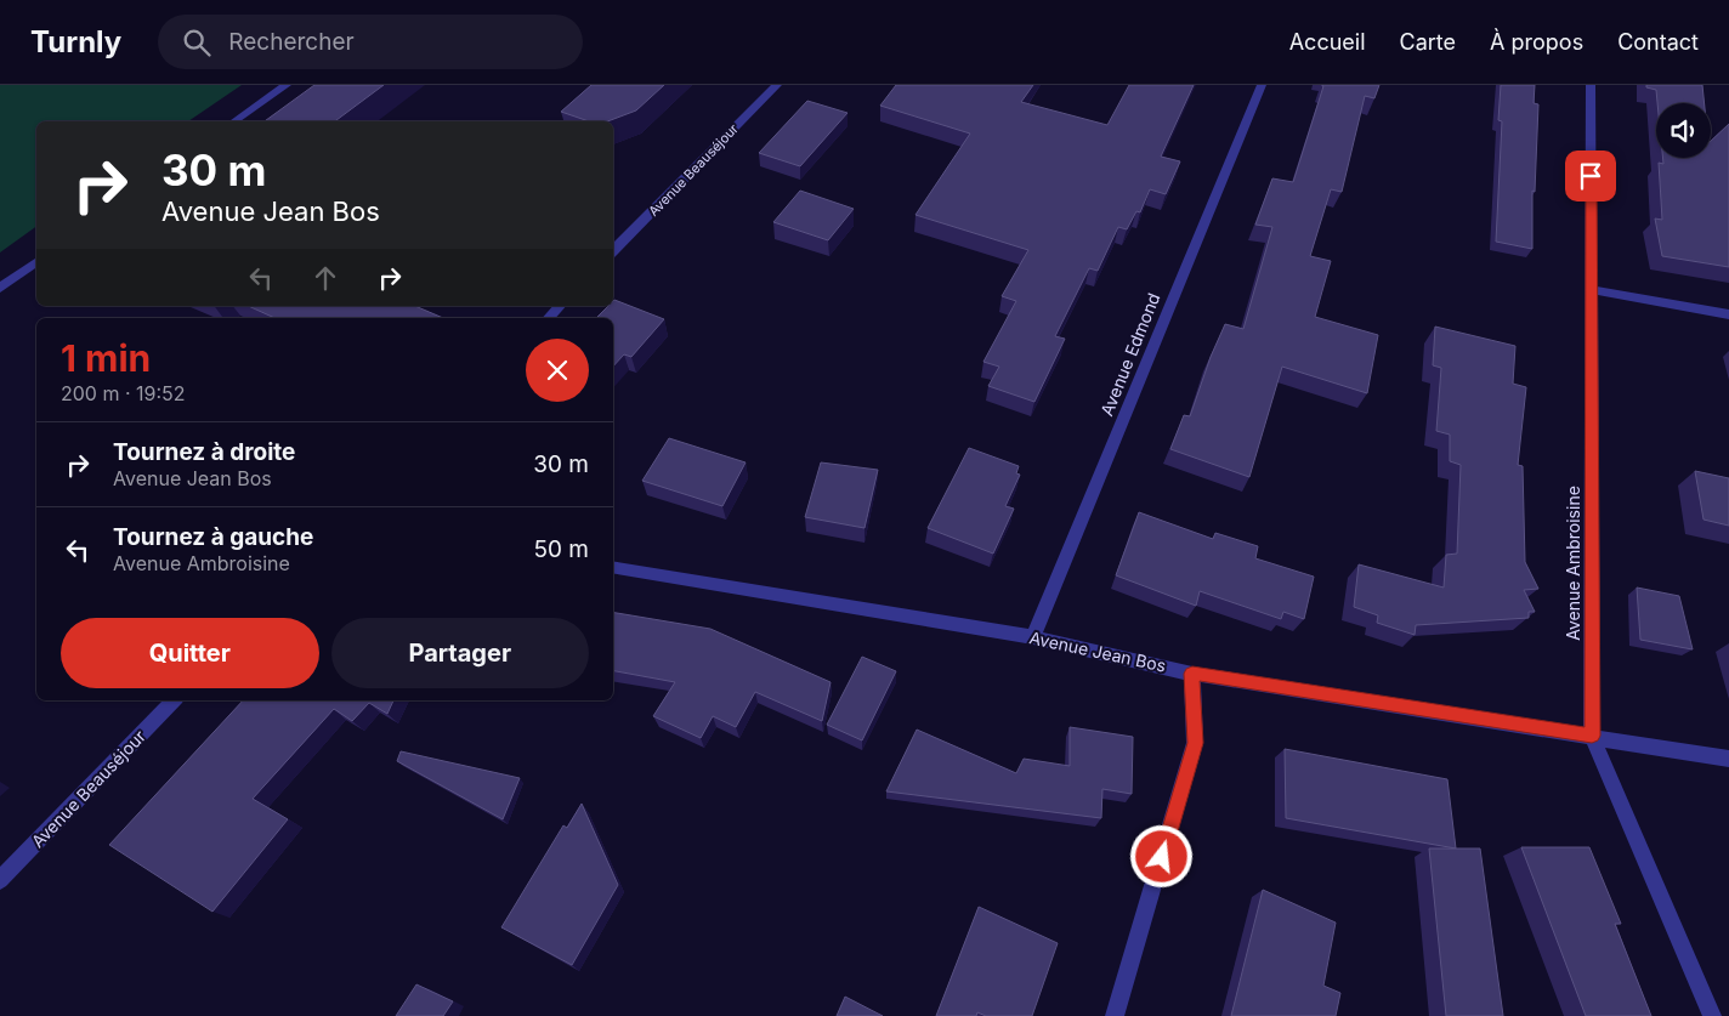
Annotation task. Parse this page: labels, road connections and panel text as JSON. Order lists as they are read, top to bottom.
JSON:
{
  "streets": {
    "street": [
      "Avenue Beauséjour",
      "Avenue Edmond",
      "Avenue Ambroisine",
      "Avenue Jean Bos"
    ]
  },
  "crossings": [
    ["Avenue Edmond", "Avenue Jean Bos"],
    ["Avenue Ambroisine", "Avenue Jean Bos"]
  ],
  "page": {
    "header": "Turnly",
    "search": "Rechercher",
    "nav": [
      "Accueil",
      "Carte",
      "À propos",
      "Contact"
    ],
    "turn": ["30 m", "Avenue Jean Bos"],
    "heading": ["1 min", "200 m · 19:52"],
    "list": [
      {
        "name": "Tournez à droite",
        "note": "Avenue Jean Bos",
        "value": "30 m"
      },
      {
        "name": "Tournez à gauche",
        "note": "Avenue Ambroisine",
        "value": "50 m"
      }
    ],
    "buttons": ["Quitter", "Partager"]
  }
}
